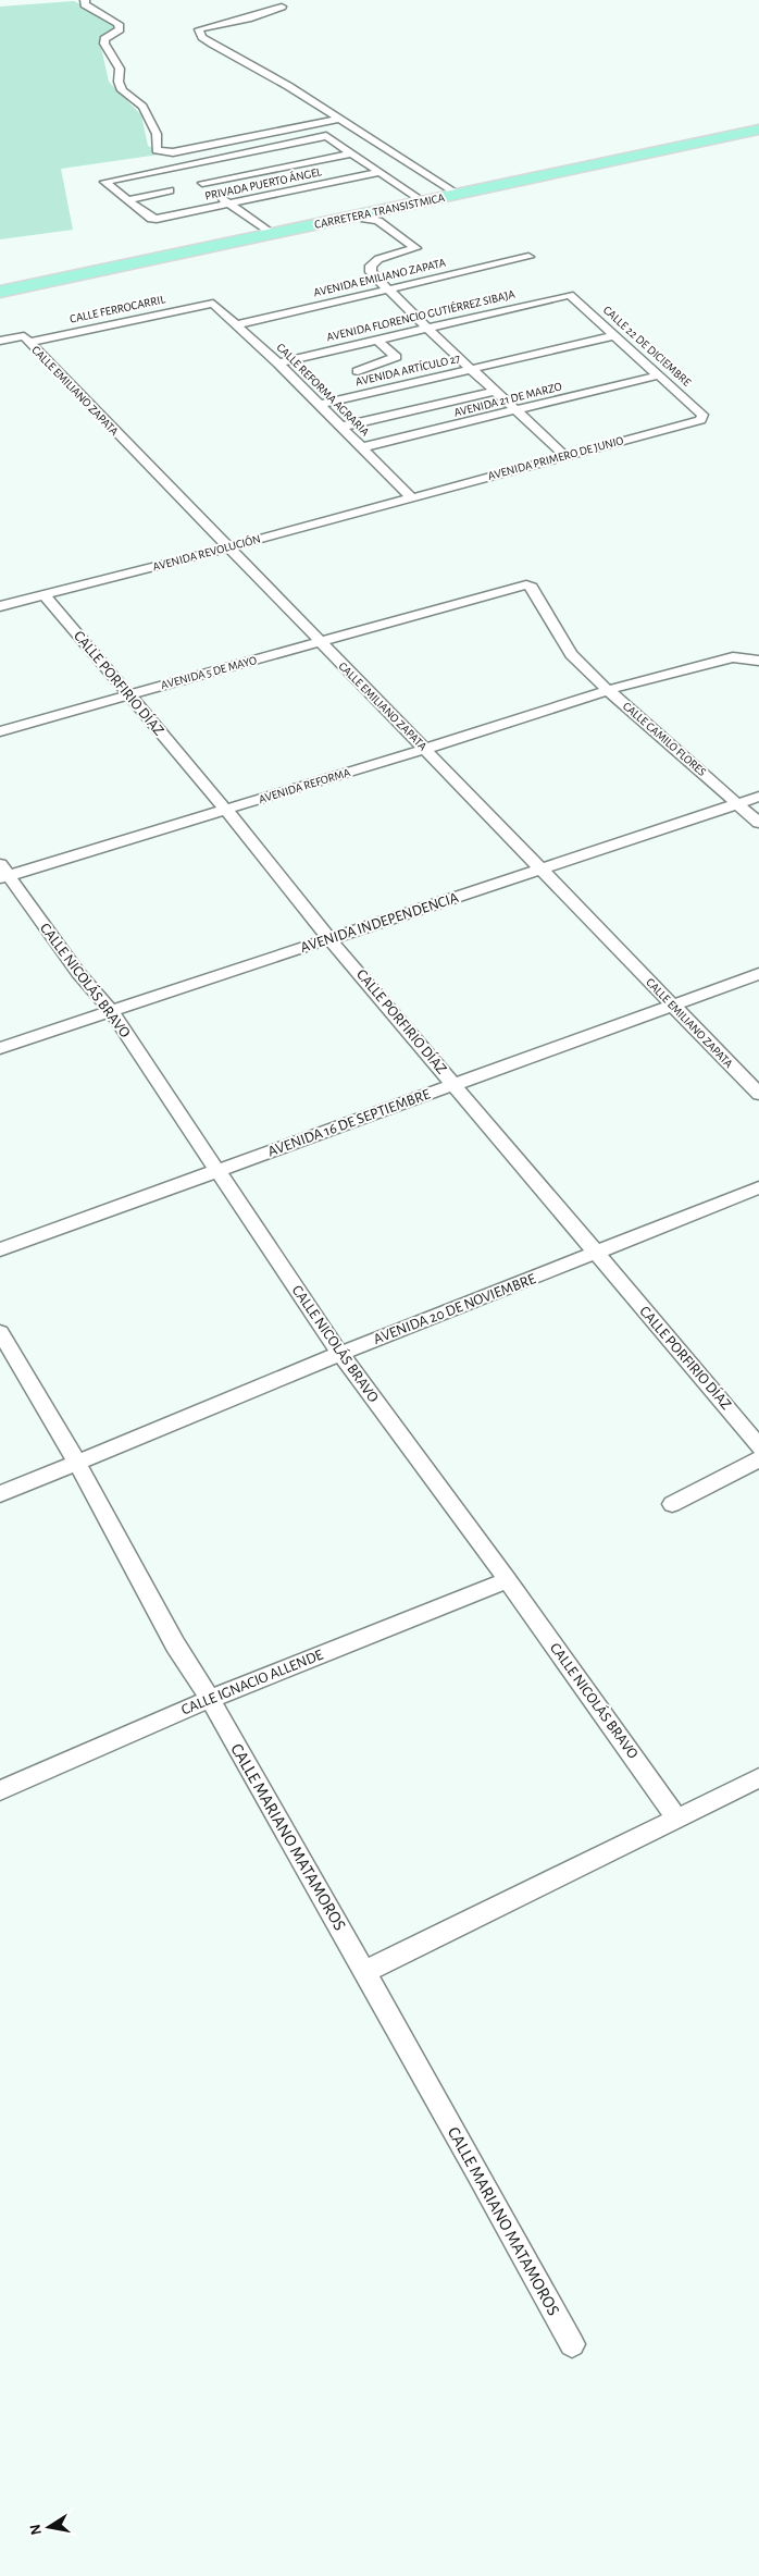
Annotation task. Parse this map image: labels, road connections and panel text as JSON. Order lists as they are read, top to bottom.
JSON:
{
  "streets": {
    "main road": ["CARRETERA TRANSISTMICA"],
    "street": [
      "PRIVADA PUERTO ÁNGEL",
      "AVENIDA EMILIANO ZAPATA",
      "CALLE FERROCARRIL",
      "AVENIDA FLORENCIO GUTIÉRREZ SIBAJA",
      "CALLE 22 DE DICIEMBRE",
      "AVENIDA ARTÍCULO 27",
      "CALLE REFORMA AGRARIA",
      "CALLE EMILIANO ZAPATA",
      "AVENIDA 21 DE MARZO",
      "AVENIDA PRIMERO DE JUNIO",
      "AVENIDA REVOLUCIÓN",
      "AVENIDA 5 DE MAYO",
      "CALLE PORFIRIO DÍAZ",
      "CALLE CAMILO FLORES",
      "AVENIDA REFORMA",
      "AVENIDA INDEPENDENCIA",
      "CALLE NICOLÁS BRAVO",
      "AVENIDA 16 DE SEPTIEMBRE",
      "AVENIDA 20 DE NOVIEMBRE",
      "CALLE IGNACIO ALLENDE",
      "CALLE MARIANO MATAMOROS"
    ]
  },
  "crossings": [
    ["AVENIDA EMILIANO ZAPATA", "CALLE REFORMA AGRARIA"],
    ["CALLE FERROCARRIL", "CALLE REFORMA AGRARIA"],
    ["CALLE FERROCARRIL", "CALLE EMILIANO ZAPATA"],
    ["AVENIDA FLORENCIO GUTIÉRREZ SIBAJA", "CALLE 22 DE DICIEMBRE"],
    ["AVENIDA FLORENCIO GUTIÉRREZ SIBAJA", "CALLE REFORMA AGRARIA"],
    ["CALLE 22 DE DICIEMBRE", "AVENIDA ARTÍCULO 27"],
    ["CALLE 22 DE DICIEMBRE", "AVENIDA 21 DE MARZO"],
    ["CALLE 22 DE DICIEMBRE", "AVENIDA PRIMERO DE JUNIO"],
    ["AVENIDA ARTÍCULO 27", "CALLE REFORMA AGRARIA"],
    ["CALLE REFORMA AGRARIA", "AVENIDA 21 DE MARZO"],
    ["CALLE REFORMA AGRARIA", "AVENIDA PRIMERO DE JUNIO"],
    ["CALLE REFORMA AGRARIA", "AVENIDA REVOLUCIÓN"],
    ["CALLE EMILIANO ZAPATA", "AVENIDA REVOLUCIÓN"],
    ["CALLE EMILIANO ZAPATA", "AVENIDA 5 DE MAYO"],
    ["CALLE EMILIANO ZAPATA", "AVENIDA REFORMA"],
    ["CALLE EMILIANO ZAPATA", "AVENIDA INDEPENDENCIA"],
    ["CALLE EMILIANO ZAPATA", "AVENIDA 16 DE SEPTIEMBRE"],
    ["AVENIDA PRIMERO DE JUNIO", "AVENIDA REVOLUCIÓN"],
    ["AVENIDA REVOLUCIÓN", "CALLE PORFIRIO DÍAZ"],
    ["AVENIDA 5 DE MAYO", "CALLE PORFIRIO DÍAZ"],
    ["AVENIDA 5 DE MAYO", "CALLE CAMILO FLORES"],
    ["CALLE PORFIRIO DÍAZ", "AVENIDA REFORMA"],
    ["CALLE PORFIRIO DÍAZ", "AVENIDA INDEPENDENCIA"],
    ["CALLE PORFIRIO DÍAZ", "AVENIDA 16 DE SEPTIEMBRE"],
    ["CALLE PORFIRIO DÍAZ", "AVENIDA 20 DE NOVIEMBRE"],
    ["CALLE CAMILO FLORES", "AVENIDA REFORMA"],
    ["CALLE CAMILO FLORES", "AVENIDA INDEPENDENCIA"],
    ["AVENIDA REFORMA", "CALLE NICOLÁS BRAVO"],
    ["AVENIDA INDEPENDENCIA", "CALLE NICOLÁS BRAVO"],
    ["CALLE NICOLÁS BRAVO", "AVENIDA 16 DE SEPTIEMBRE"],
    ["CALLE NICOLÁS BRAVO", "AVENIDA 20 DE NOVIEMBRE"],
    ["CALLE NICOLÁS BRAVO", "CALLE IGNACIO ALLENDE"],
    ["AVENIDA 20 DE NOVIEMBRE", "CALLE MARIANO MATAMOROS"],
    ["CALLE IGNACIO ALLENDE", "CALLE MARIANO MATAMOROS"]
  ],
  "north": "left"
}
